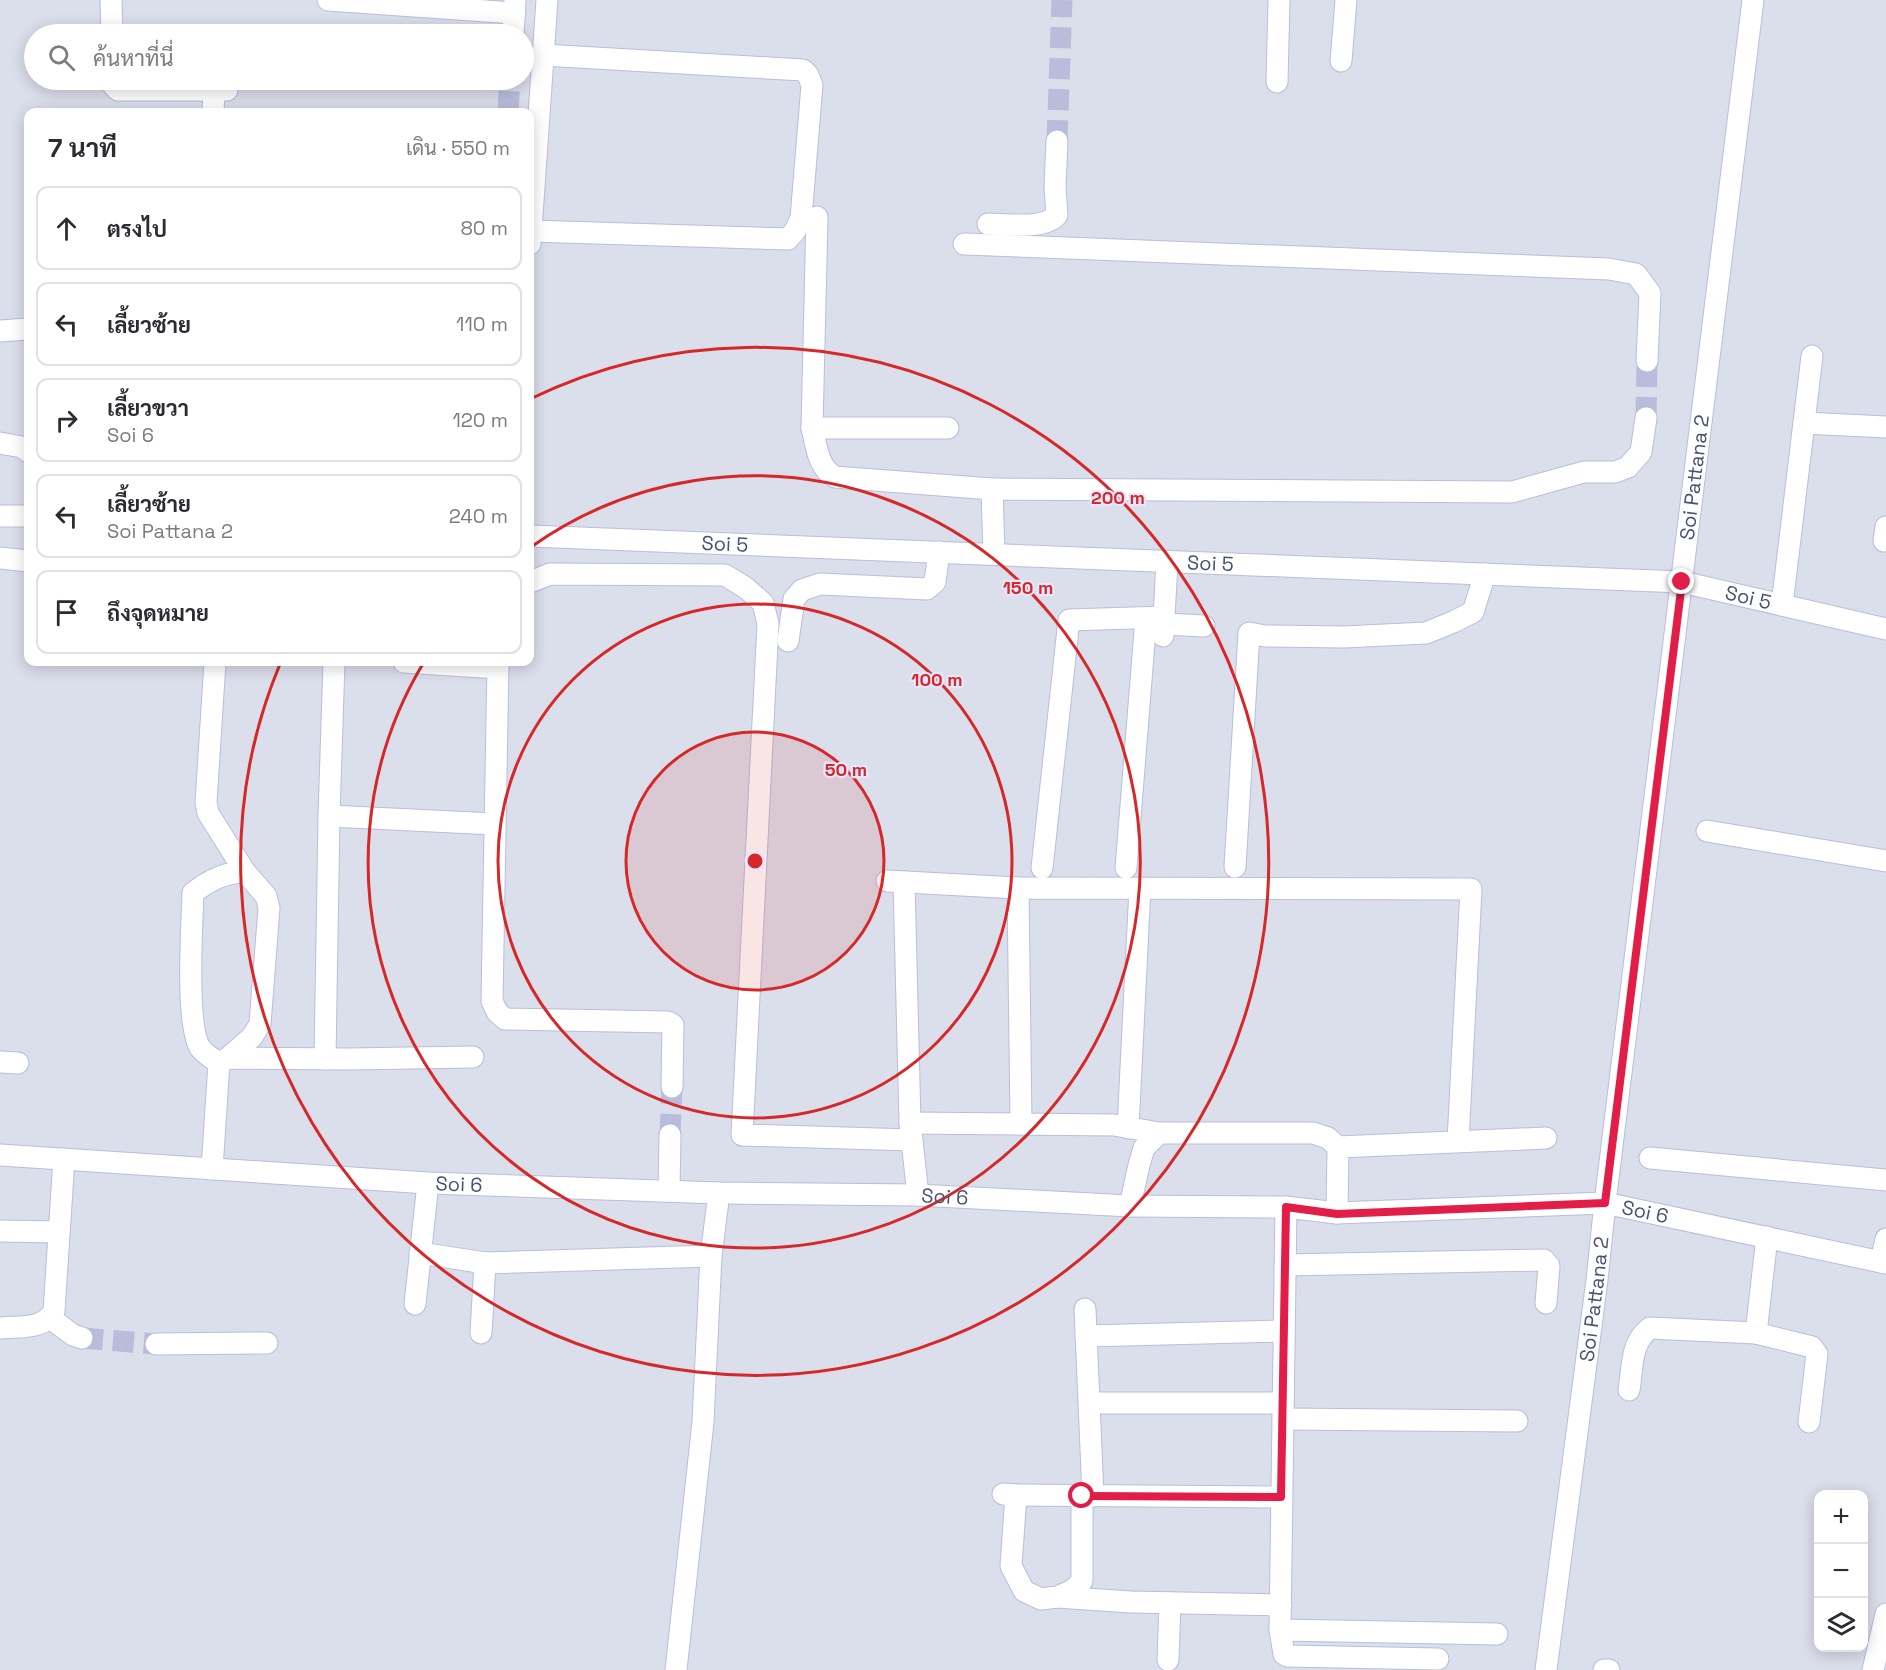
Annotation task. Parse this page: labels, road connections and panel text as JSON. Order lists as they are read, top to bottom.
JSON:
{
  "streets": {
    "street": ["Soi Pattana 2", "Soi 5", "Soi 6"]
  },
  "crossings": [
    ["Soi Pattana 2", "Soi 5"],
    ["Soi Pattana 2", "Soi 6"]
  ],
  "page": {
    "search": "ค้นหาที่นี่",
    "heading": ["7 นาที", "เดิน · 550 m"],
    "list": [
      ["ตรงไป", "80 m"],
      ["เลี้ยวซ้าย", "110 m"],
      ["เลี้ยวขวา", "Soi 6", "120 m"],
      ["เลี้ยวซ้าย", "Soi Pattana 2", "240 m"],
      "ถึงจุดหมาย"
    ],
    "map_buttons": ["+", "−"]
  },
  "rings": [
    "200 m",
    "150 m",
    "100 m",
    "50 m"
  ]
}
